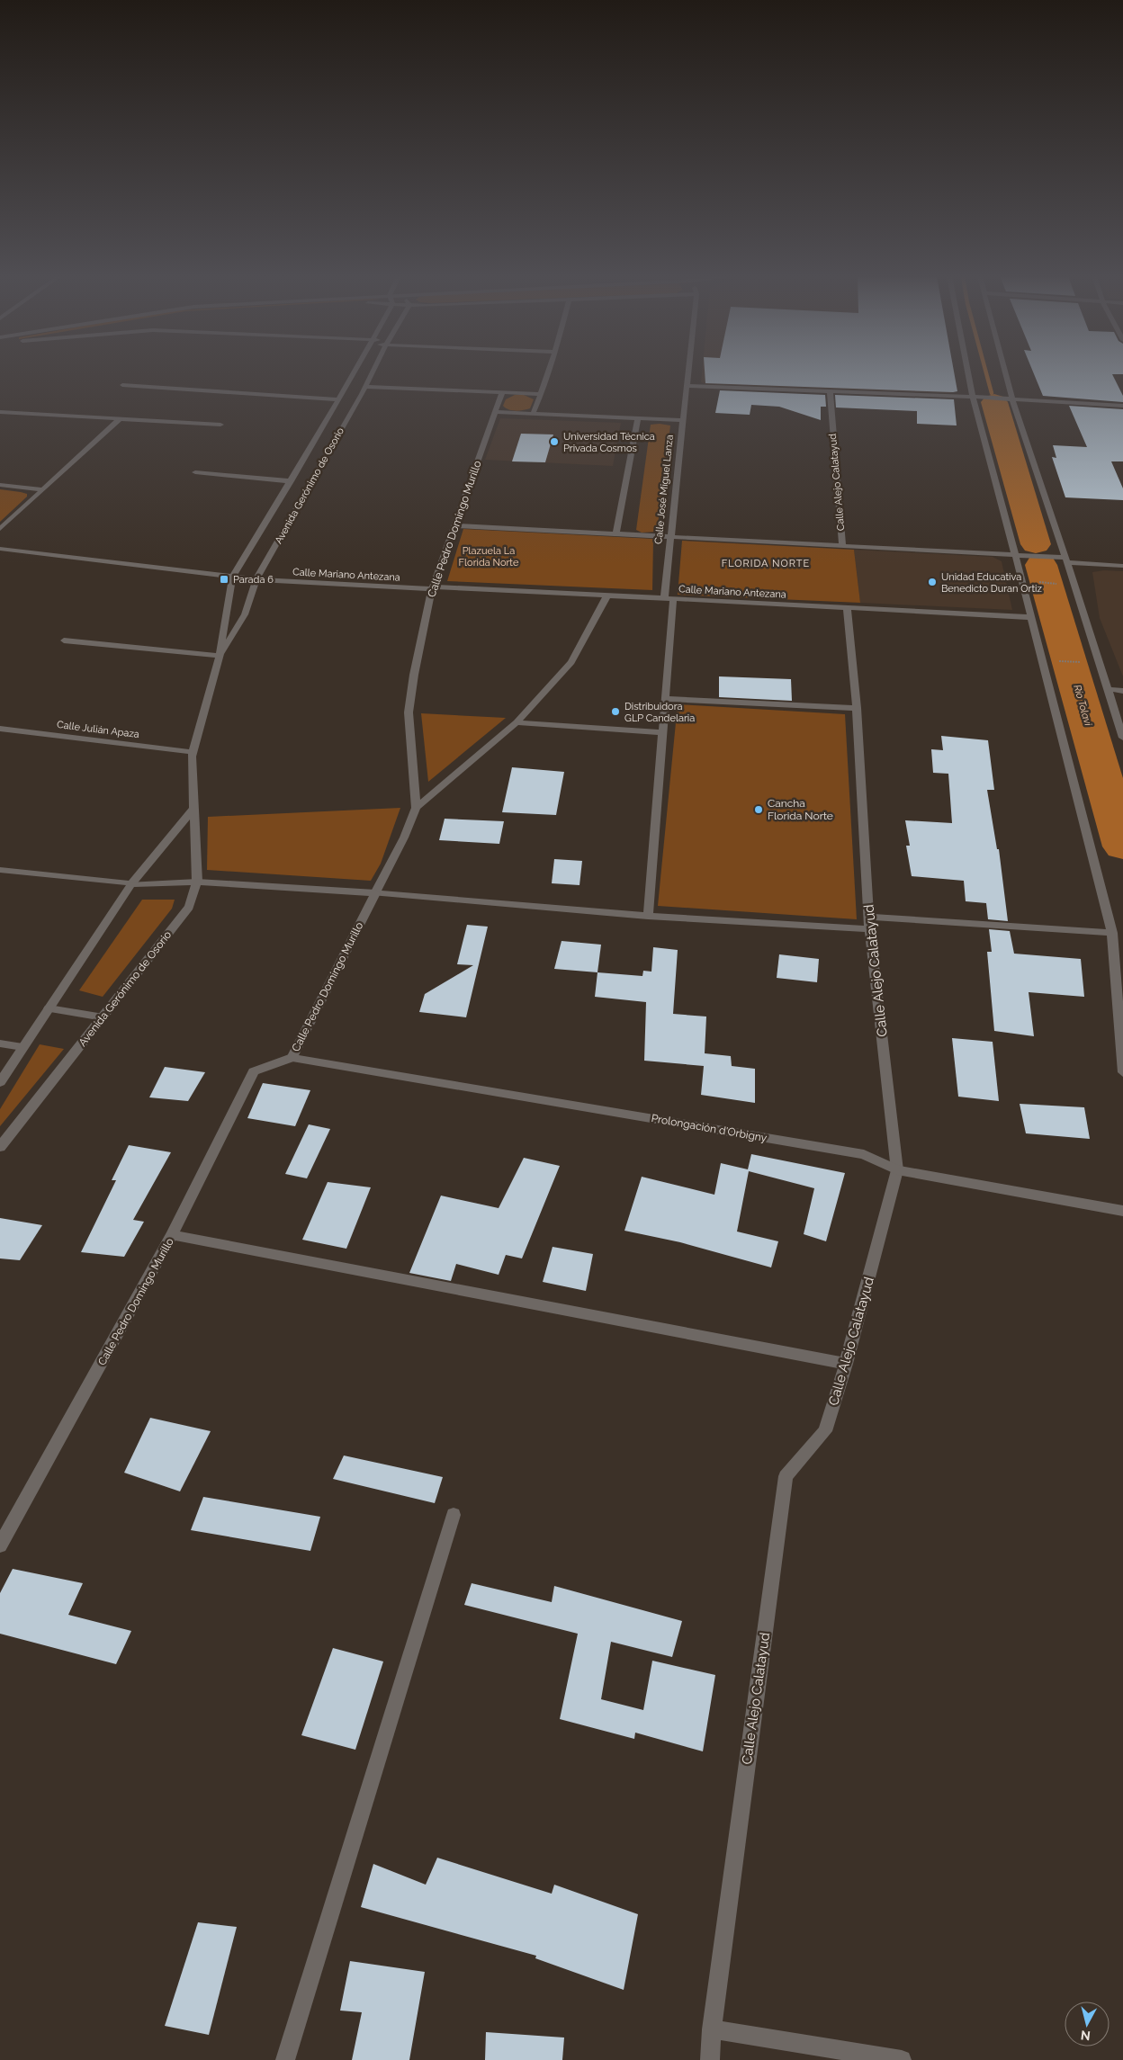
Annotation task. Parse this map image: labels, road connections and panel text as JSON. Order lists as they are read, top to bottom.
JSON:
{
  "streets": {
    "street": [
      "Calle Alejo Calatayud",
      "Avenida Gerónimo de Osorio",
      "Calle José Miguel Lanza",
      "Calle Pedro Domingo Murillo",
      "Calle Mariano Antezana",
      "Calle Julián Apaza",
      "Prolongación d'Orbigny"
    ]
  },
  "crossings": [
    ["Calle Alejo Calatayud", "Calle Mariano Antezana"],
    ["Calle Alejo Calatayud", "Prolongación d'Orbigny"],
    ["Avenida Gerónimo de Osorio", "Calle Mariano Antezana"],
    ["Avenida Gerónimo de Osorio", "Calle Julián Apaza"],
    ["Calle José Miguel Lanza", "Calle Mariano Antezana"],
    ["Calle Pedro Domingo Murillo", "Calle Mariano Antezana"],
    ["Calle Pedro Domingo Murillo", "Prolongación d'Orbigny"]
  ],
  "districts": ["FLORIDA NORTE"],
  "water": ["Río Tolavi"],
  "parks": ["Plazuela La Florida Norte"],
  "places": {
    "other": [
      "Universidad Técnica Privada Cosmos",
      "Unidad Educativa Benedicto Duran Ortiz",
      "Distribuidora GLP Candelaria",
      "Cancha Florida Norte"
    ],
    "transit": ["Parada 6"]
  },
  "north": "bottom"
}
